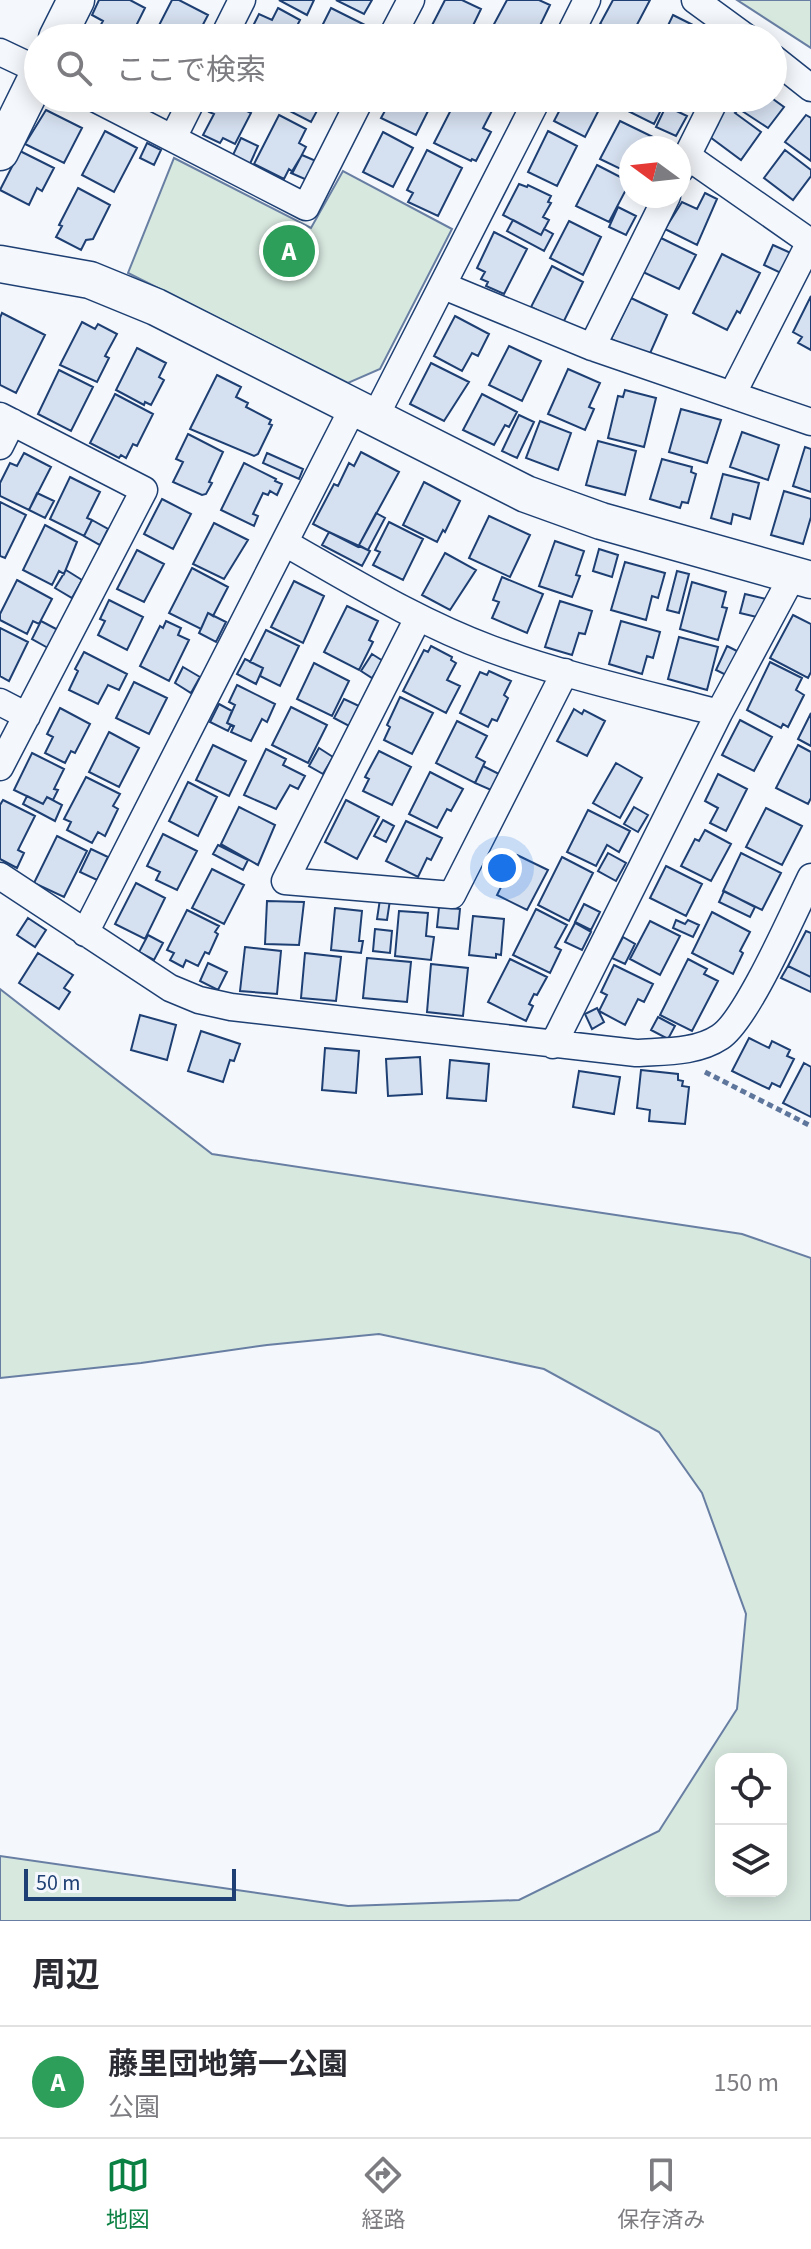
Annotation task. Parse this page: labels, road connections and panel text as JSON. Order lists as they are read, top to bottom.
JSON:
{
  "scale_bar": "50 m",
  "north": "left",
  "page": {
    "search": "ここで検索",
    "pins": "A",
    "scale": "50 m",
    "heading": "周辺",
    "list": [
      {
        "mark": "A",
        "name": "藤里団地第一公園",
        "note": "公園",
        "value": "150 m"
      }
    ],
    "nav": ["地図", "経路", "保存済み"]
  }
}
